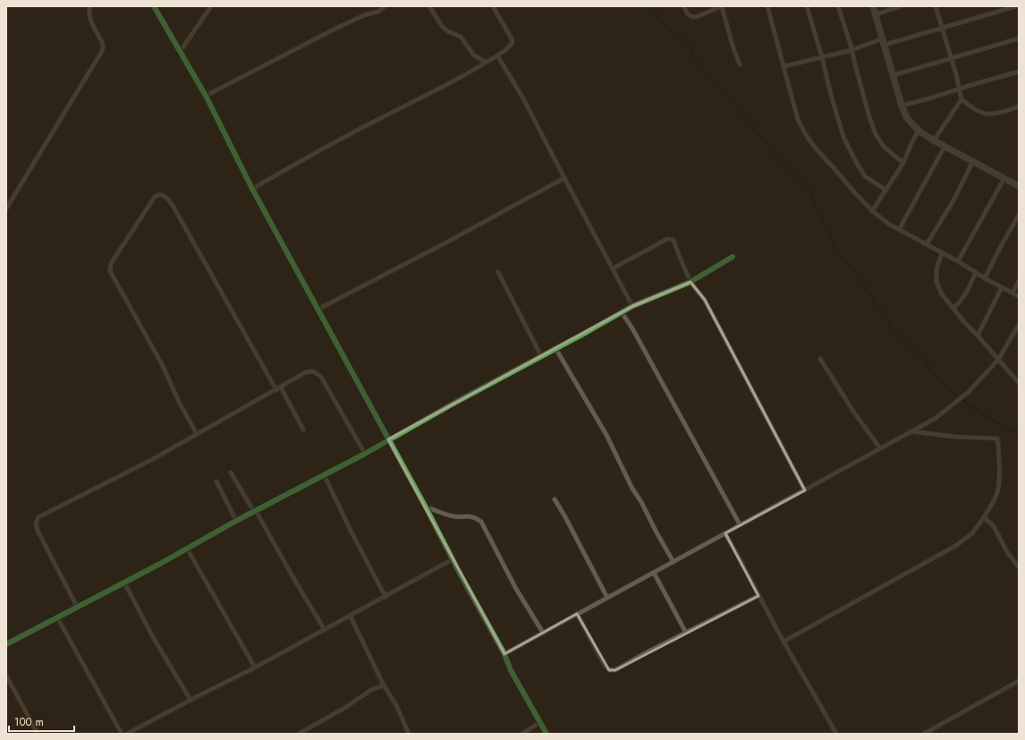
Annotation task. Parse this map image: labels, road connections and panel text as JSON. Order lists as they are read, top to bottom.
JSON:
{
  "scale_bar": "100 m"
}
